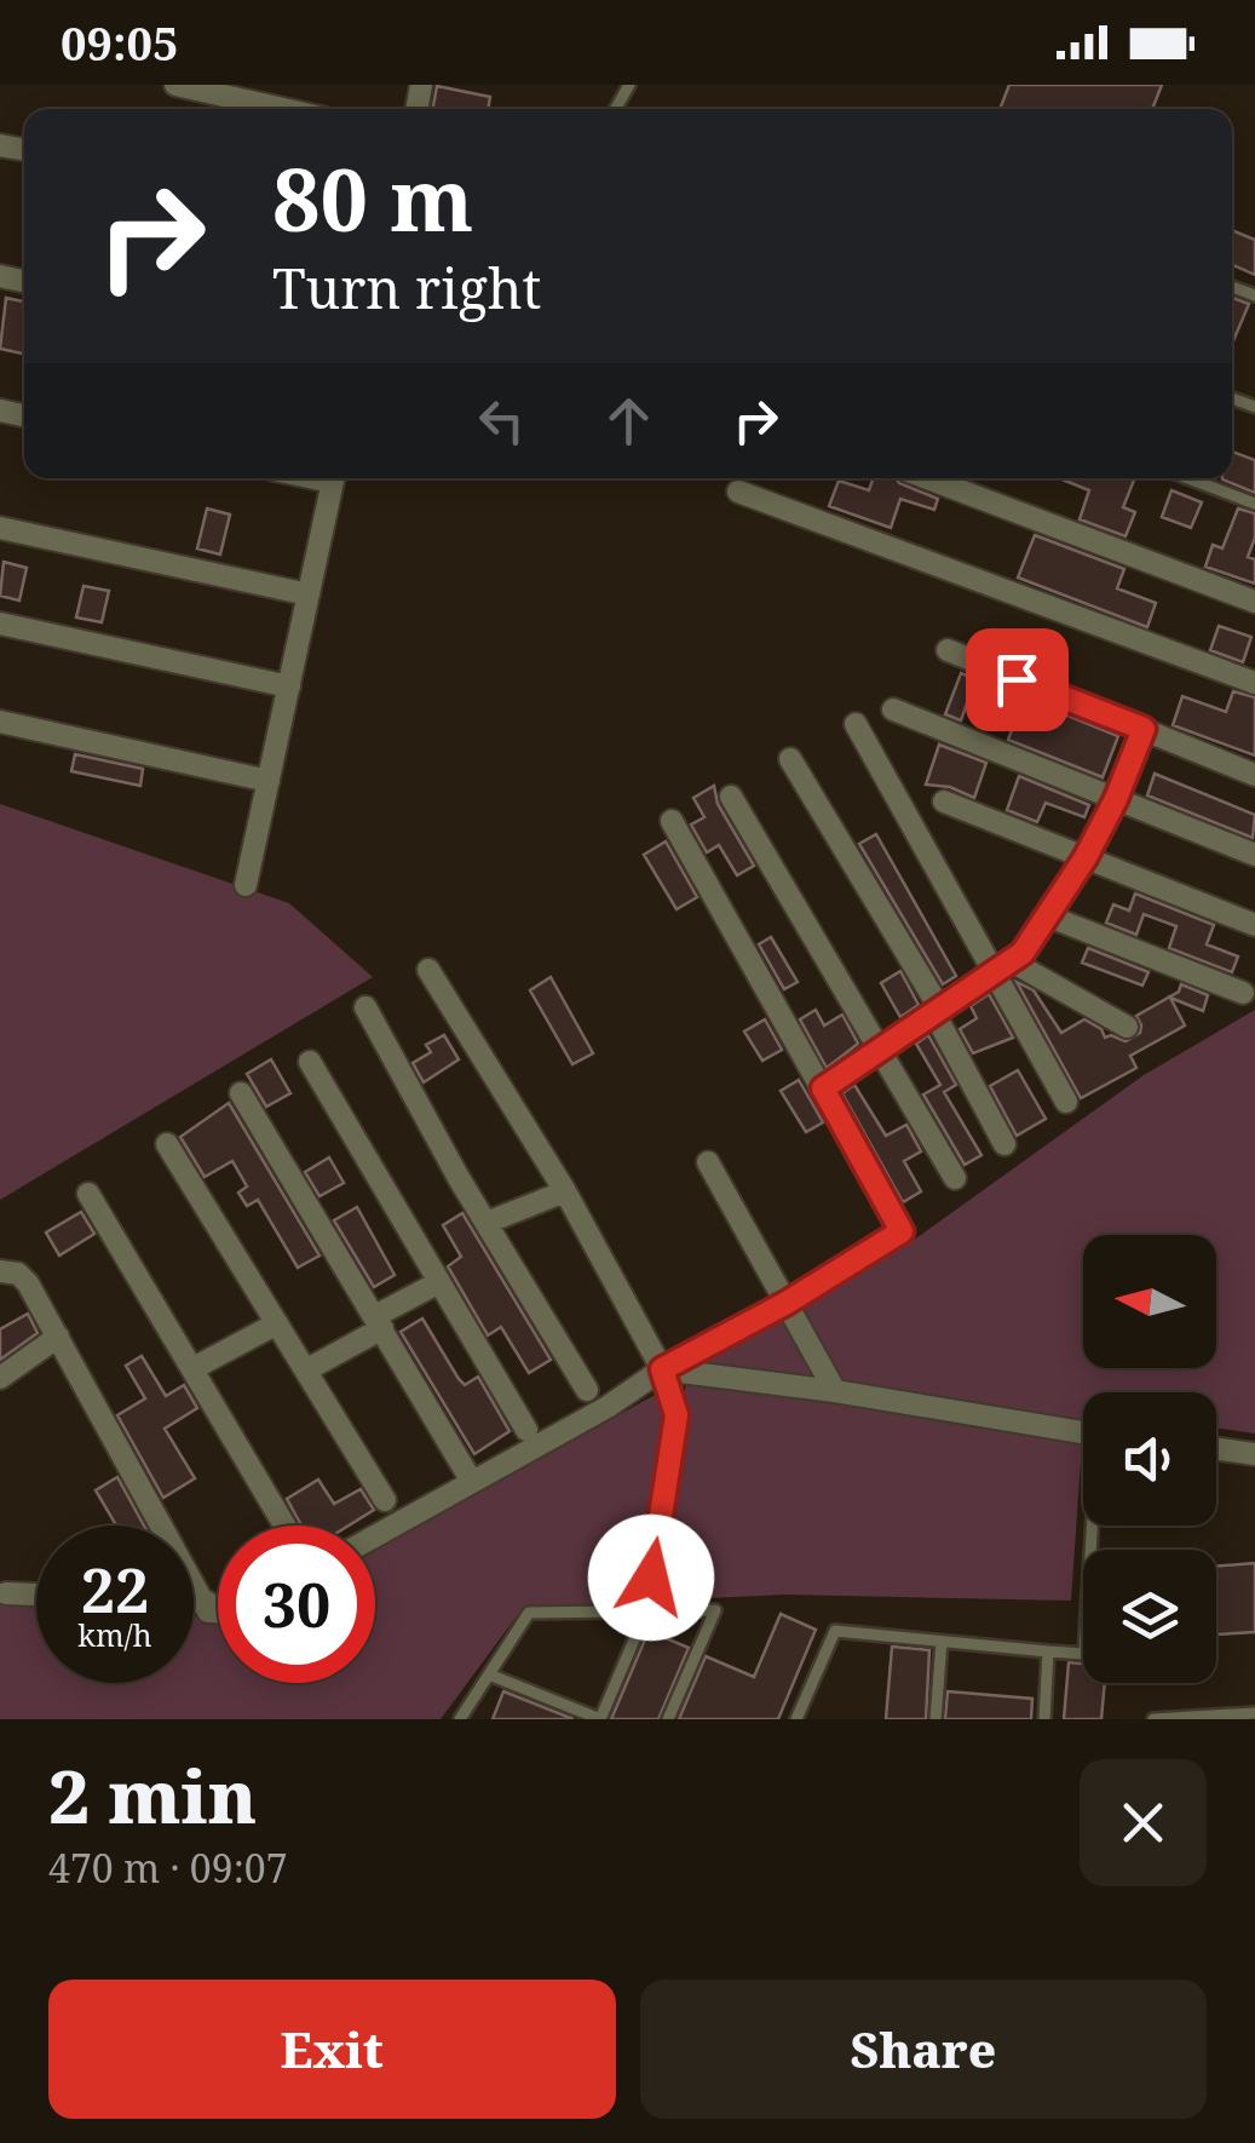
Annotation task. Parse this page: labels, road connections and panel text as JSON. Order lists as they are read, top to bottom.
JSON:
{
  "north": "left",
  "page": {
    "status": "09:05",
    "turn": ["80 m", "Turn right"],
    "speed": "22 km/h",
    "limit": "30",
    "heading": ["2 min", "470 m · 09:07"],
    "buttons": ["Exit", "Share"]
  }
}
